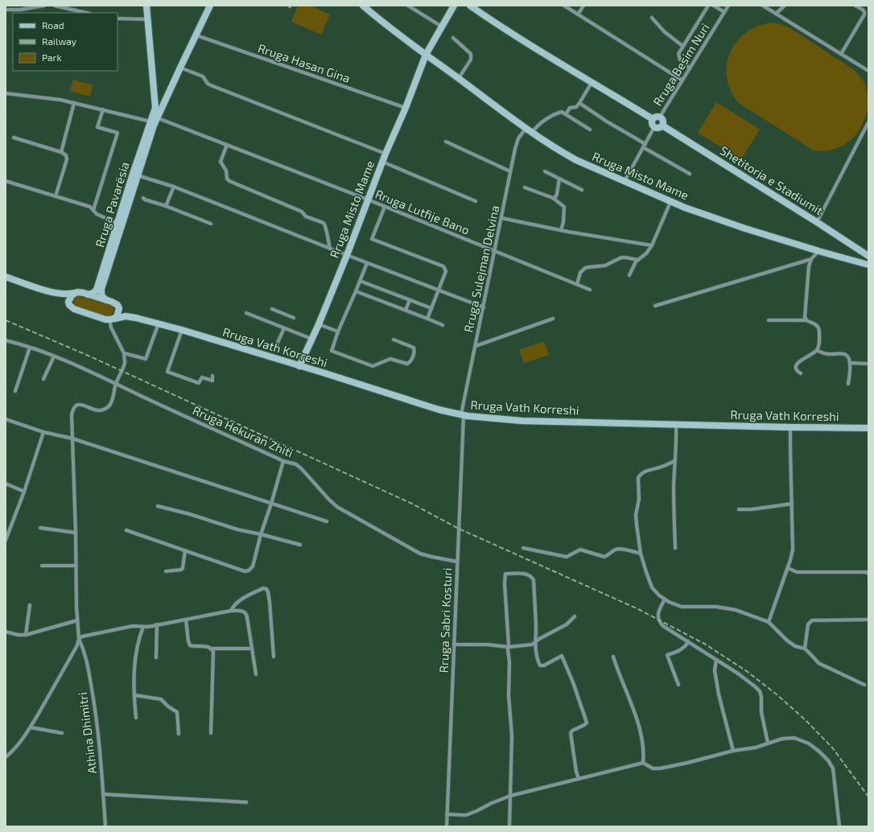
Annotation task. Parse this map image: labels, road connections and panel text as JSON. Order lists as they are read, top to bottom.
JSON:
{
  "streets": {
    "main road": [
      "Rruga Misto Mame",
      "Shetitorja e Stadiumit",
      "Rruga Pavarësia",
      "Rruga Vath Korreshi"
    ],
    "street": [
      "Rruga Hasan Gina",
      "Rruga Besim Nuri",
      "Rruga Lutfije Bano",
      "Rruga Sulejman Delvina",
      "Rruga Hekuran Zhiti",
      "Rruga Sabri Kosturi",
      "Athina Dhimitri"
    ]
  },
  "crossings": [
    ["Rruga Hasan Gina", "Rruga Misto Mame"],
    ["Rruga Besim Nuri", "Shetitorja e Stadiumit"],
    ["Rruga Misto Mame", "Rruga Lutfije Bano"],
    ["Rruga Misto Mame", "Rruga Sulejman Delvina"],
    ["Rruga Misto Mame", "Rruga Vath Korreshi"],
    ["Rruga Pavarësia", "Rruga Lutfije Bano"],
    ["Rruga Pavarësia", "Rruga Vath Korreshi"],
    ["Rruga Lutfije Bano", "Rruga Sulejman Delvina"],
    ["Rruga Sulejman Delvina", "Rruga Vath Korreshi"],
    ["Rruga Sulejman Delvina", "Rruga Sabri Kosturi"],
    ["Rruga Vath Korreshi", "Rruga Sabri Kosturi"],
    ["Rruga Hekuran Zhiti", "Rruga Sabri Kosturi"]
  ],
  "legend": ["Road", "Railway", "Park"]
}
